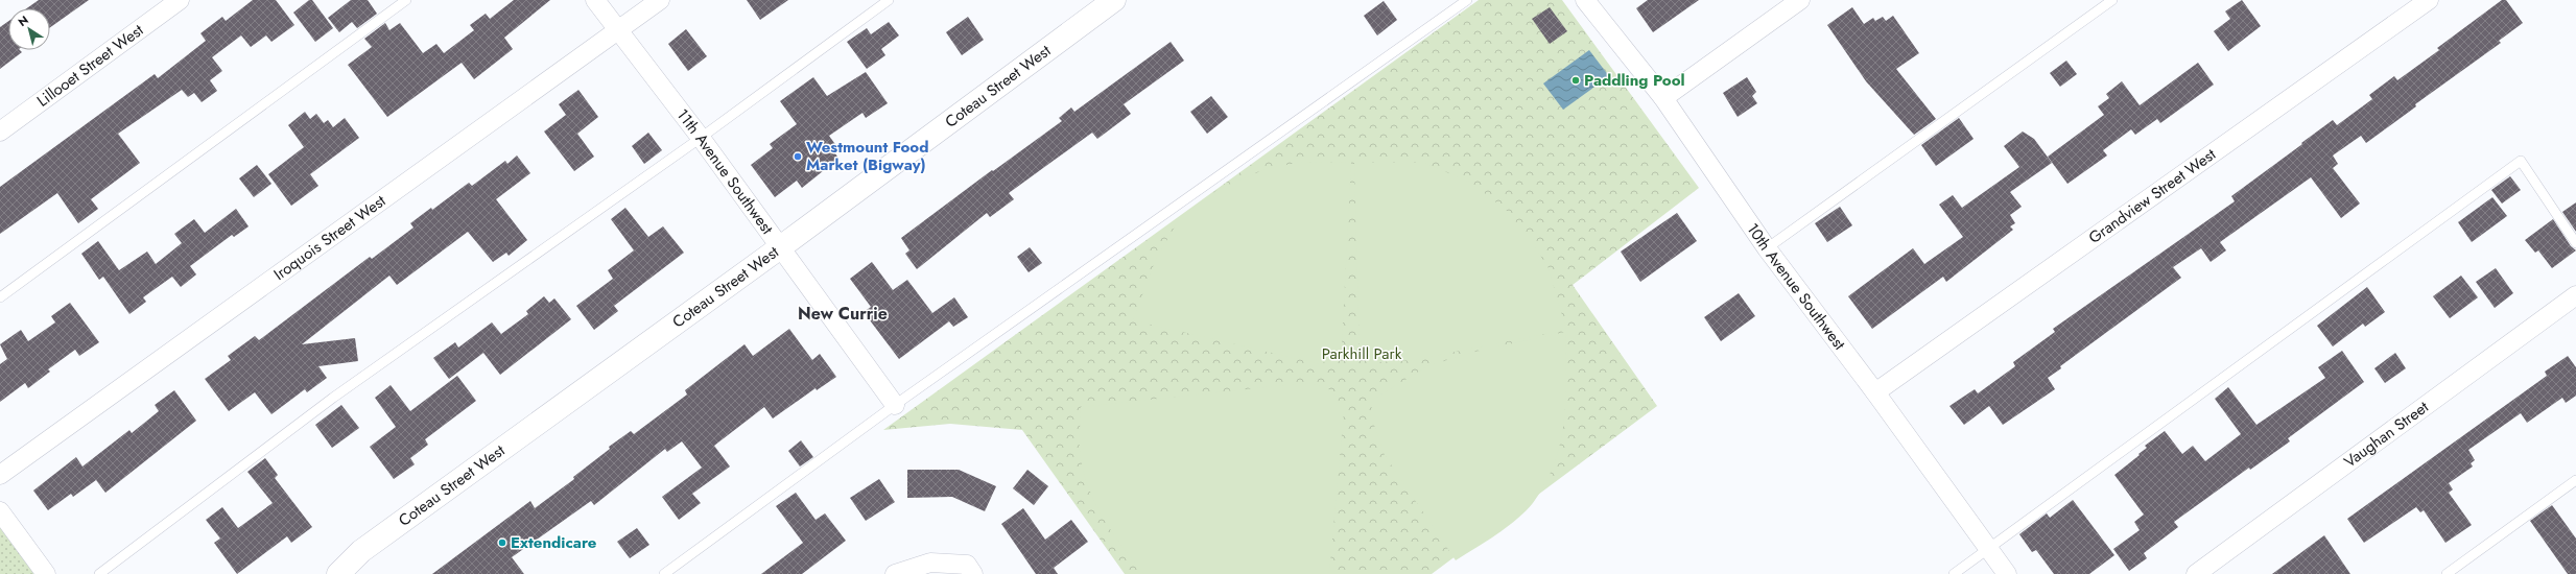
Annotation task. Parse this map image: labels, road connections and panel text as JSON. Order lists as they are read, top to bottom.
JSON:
{
  "streets": {
    "street": [
      "Lillooet Street West",
      "Coteau Street West",
      "11th Avenue Southwest",
      "Grandview Street West",
      "Iroquois Street West",
      "10th Avenue Southwest",
      "Vaughan Street"
    ]
  },
  "crossings": [
    ["Coteau Street West", "11th Avenue Southwest"],
    ["11th Avenue Southwest", "Iroquois Street West"],
    ["Grandview Street West", "10th Avenue Southwest"]
  ],
  "districts": ["New Currie"],
  "parks": ["Parkhill Park"],
  "places": ["Paddling Pool", "Westmount Food Market (Bigway)", "Extendicare"],
  "north": "top left"
}
